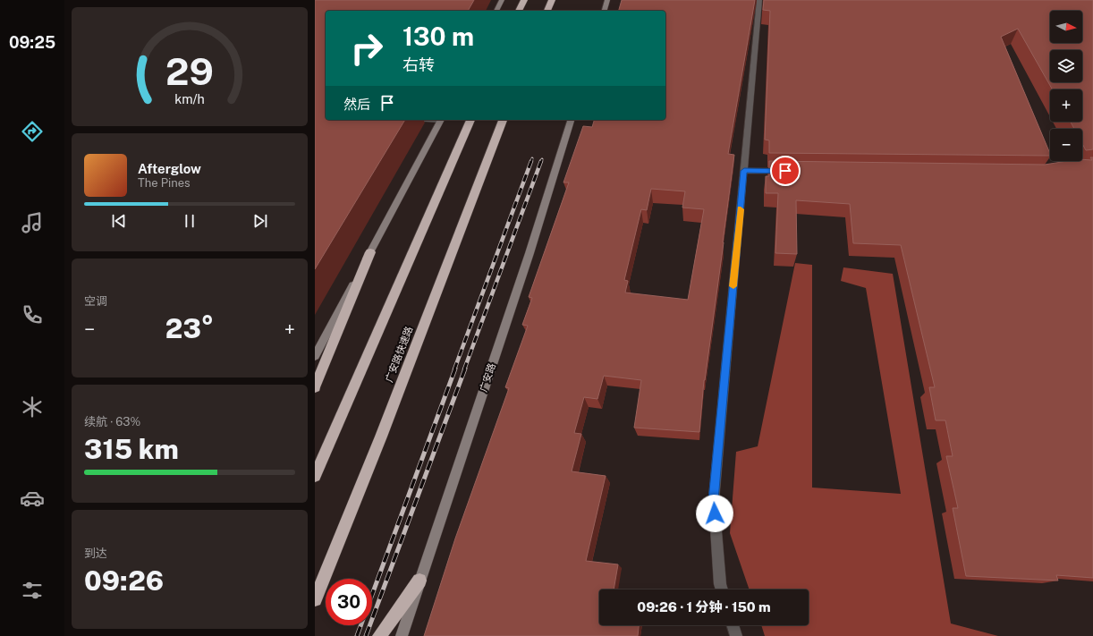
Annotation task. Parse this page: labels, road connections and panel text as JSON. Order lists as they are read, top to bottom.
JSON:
{
  "streets": {
    "highway": ["广安路快速路"],
    "main road": ["广安路"]
  },
  "north": "right",
  "page": {
    "tabs": "09:25",
    "map_buttons": ["+", "−"],
    "turn": ["130 m", "右转"],
    "then": "然后",
    "song": ["Afterglow", "The Pines"],
    "tile": [
      "空调",
      ["续航 · 63%", "315 km"],
      ["到达", "09:26"]
    ],
    "heat": ["−", "23°", "+"],
    "limit": "30",
    "trip": "09:26 · 1 分钟 · 150 m",
    "gauge": ["29", "km/h"]
  }
}
